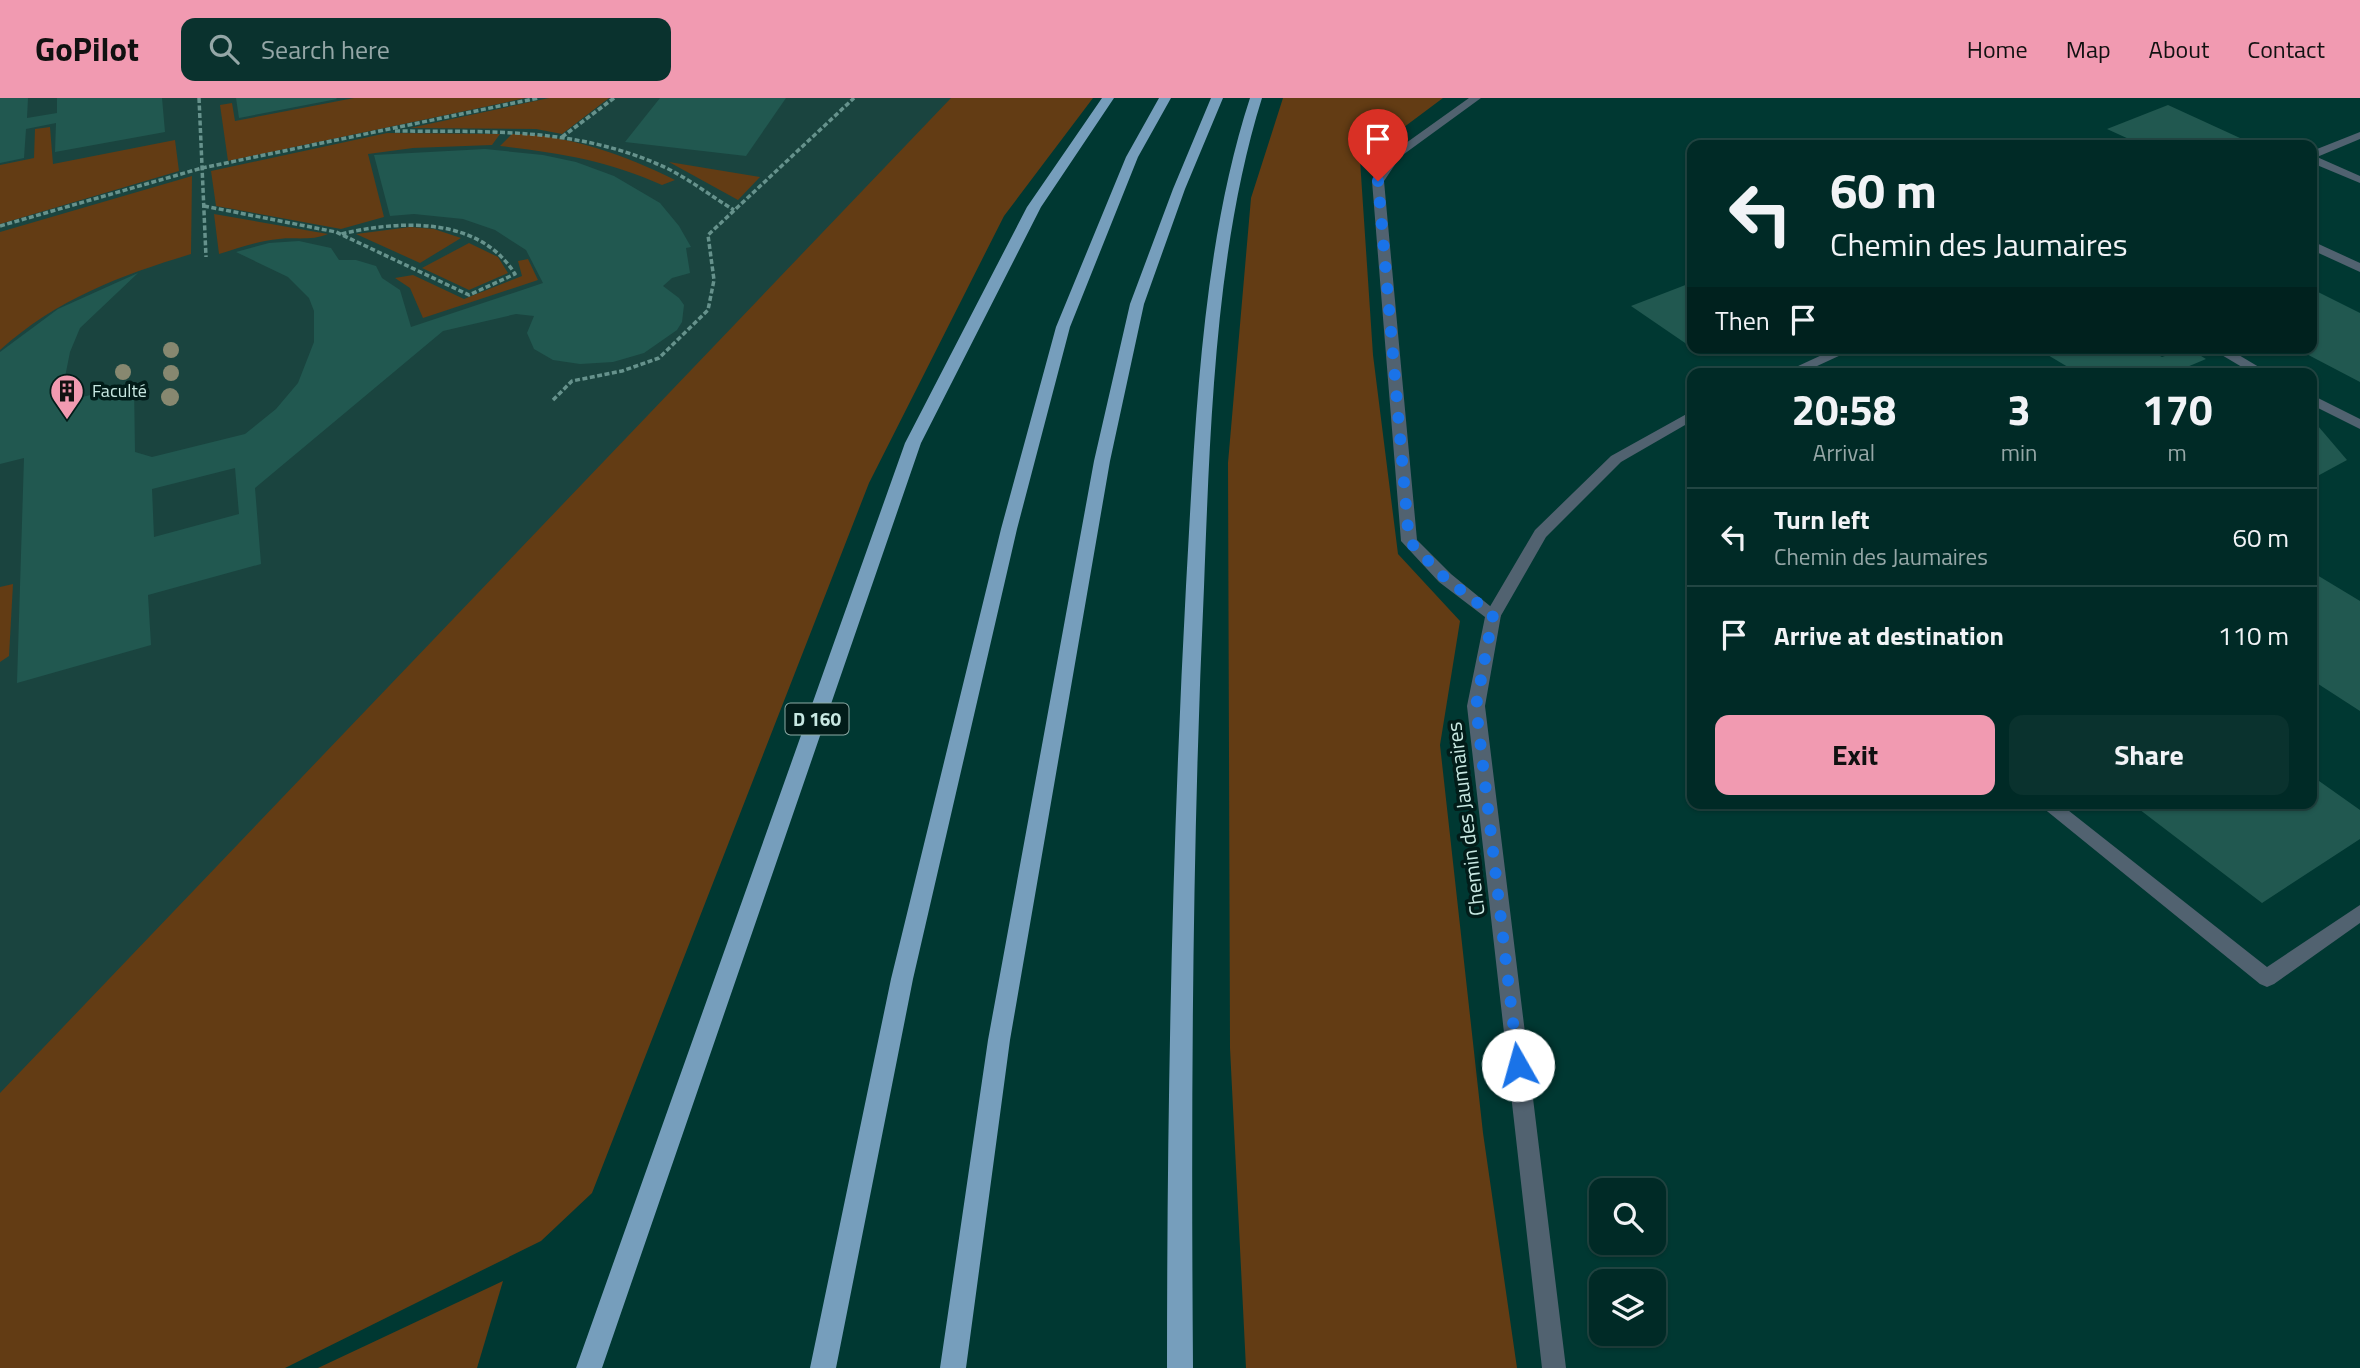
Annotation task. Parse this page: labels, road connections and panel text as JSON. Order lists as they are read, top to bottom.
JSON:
{
  "streets": {
    "highway": ["D 160"],
    "street": ["Chemin des Jaumaires"]
  },
  "places": {
    "building": ["Faculté"]
  },
  "page": {
    "header": "GoPilot",
    "search": "Search here",
    "nav": [
      "Home",
      "Map",
      "About",
      "Contact"
    ],
    "turn": ["60 m", "Chemin des Jaumaires"],
    "then": "Then",
    "eta": [
      "20:58",
      "Arrival",
      "3",
      "min",
      "170",
      "m"
    ],
    "list": [
      {
        "name": "Turn left",
        "note": "Chemin des Jaumaires",
        "value": "60 m"
      },
      {
        "name": "Arrive at destination",
        "value": "110 m"
      }
    ],
    "buttons": ["Exit", "Share"]
  }
}
